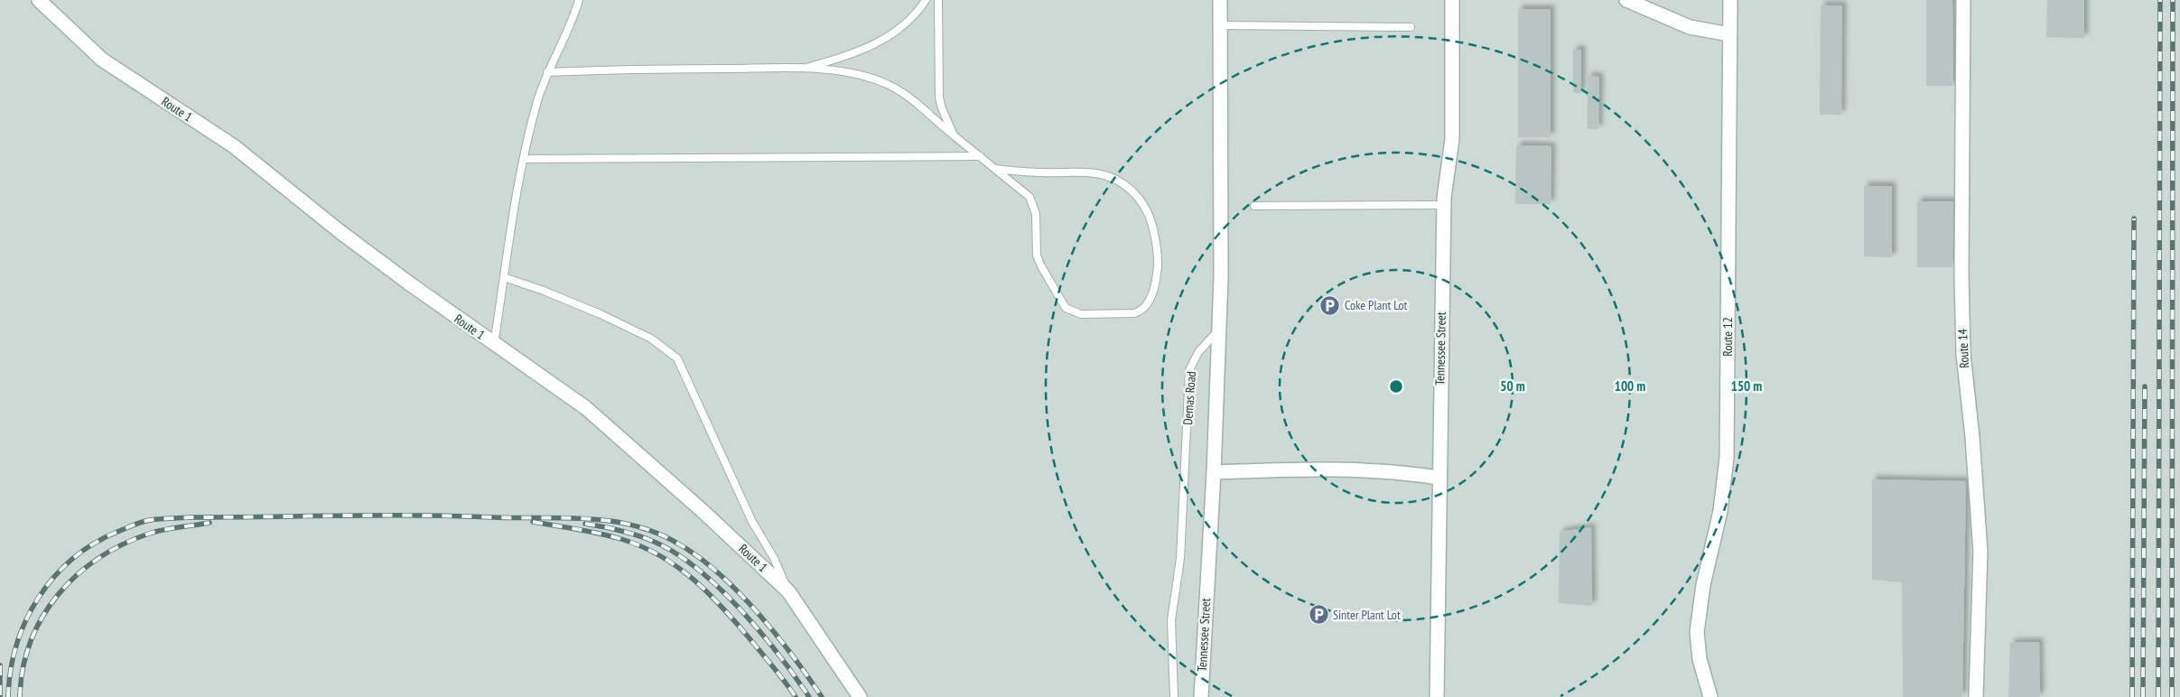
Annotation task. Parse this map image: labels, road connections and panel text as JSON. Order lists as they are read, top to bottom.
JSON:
{
  "streets": {
    "street": [
      "Route 1",
      "Route 12",
      "Tennessee Street",
      "Route 14"
    ],
    "lane": ["Demas Road"]
  },
  "crossings": [
    ["Tennessee Street", "Demas Road"]
  ],
  "places": {
    "parking": ["Coke Plant Lot", "Sinter Plant Lot"]
  },
  "rings": ["50 m", "100 m", "150 m"]
}
